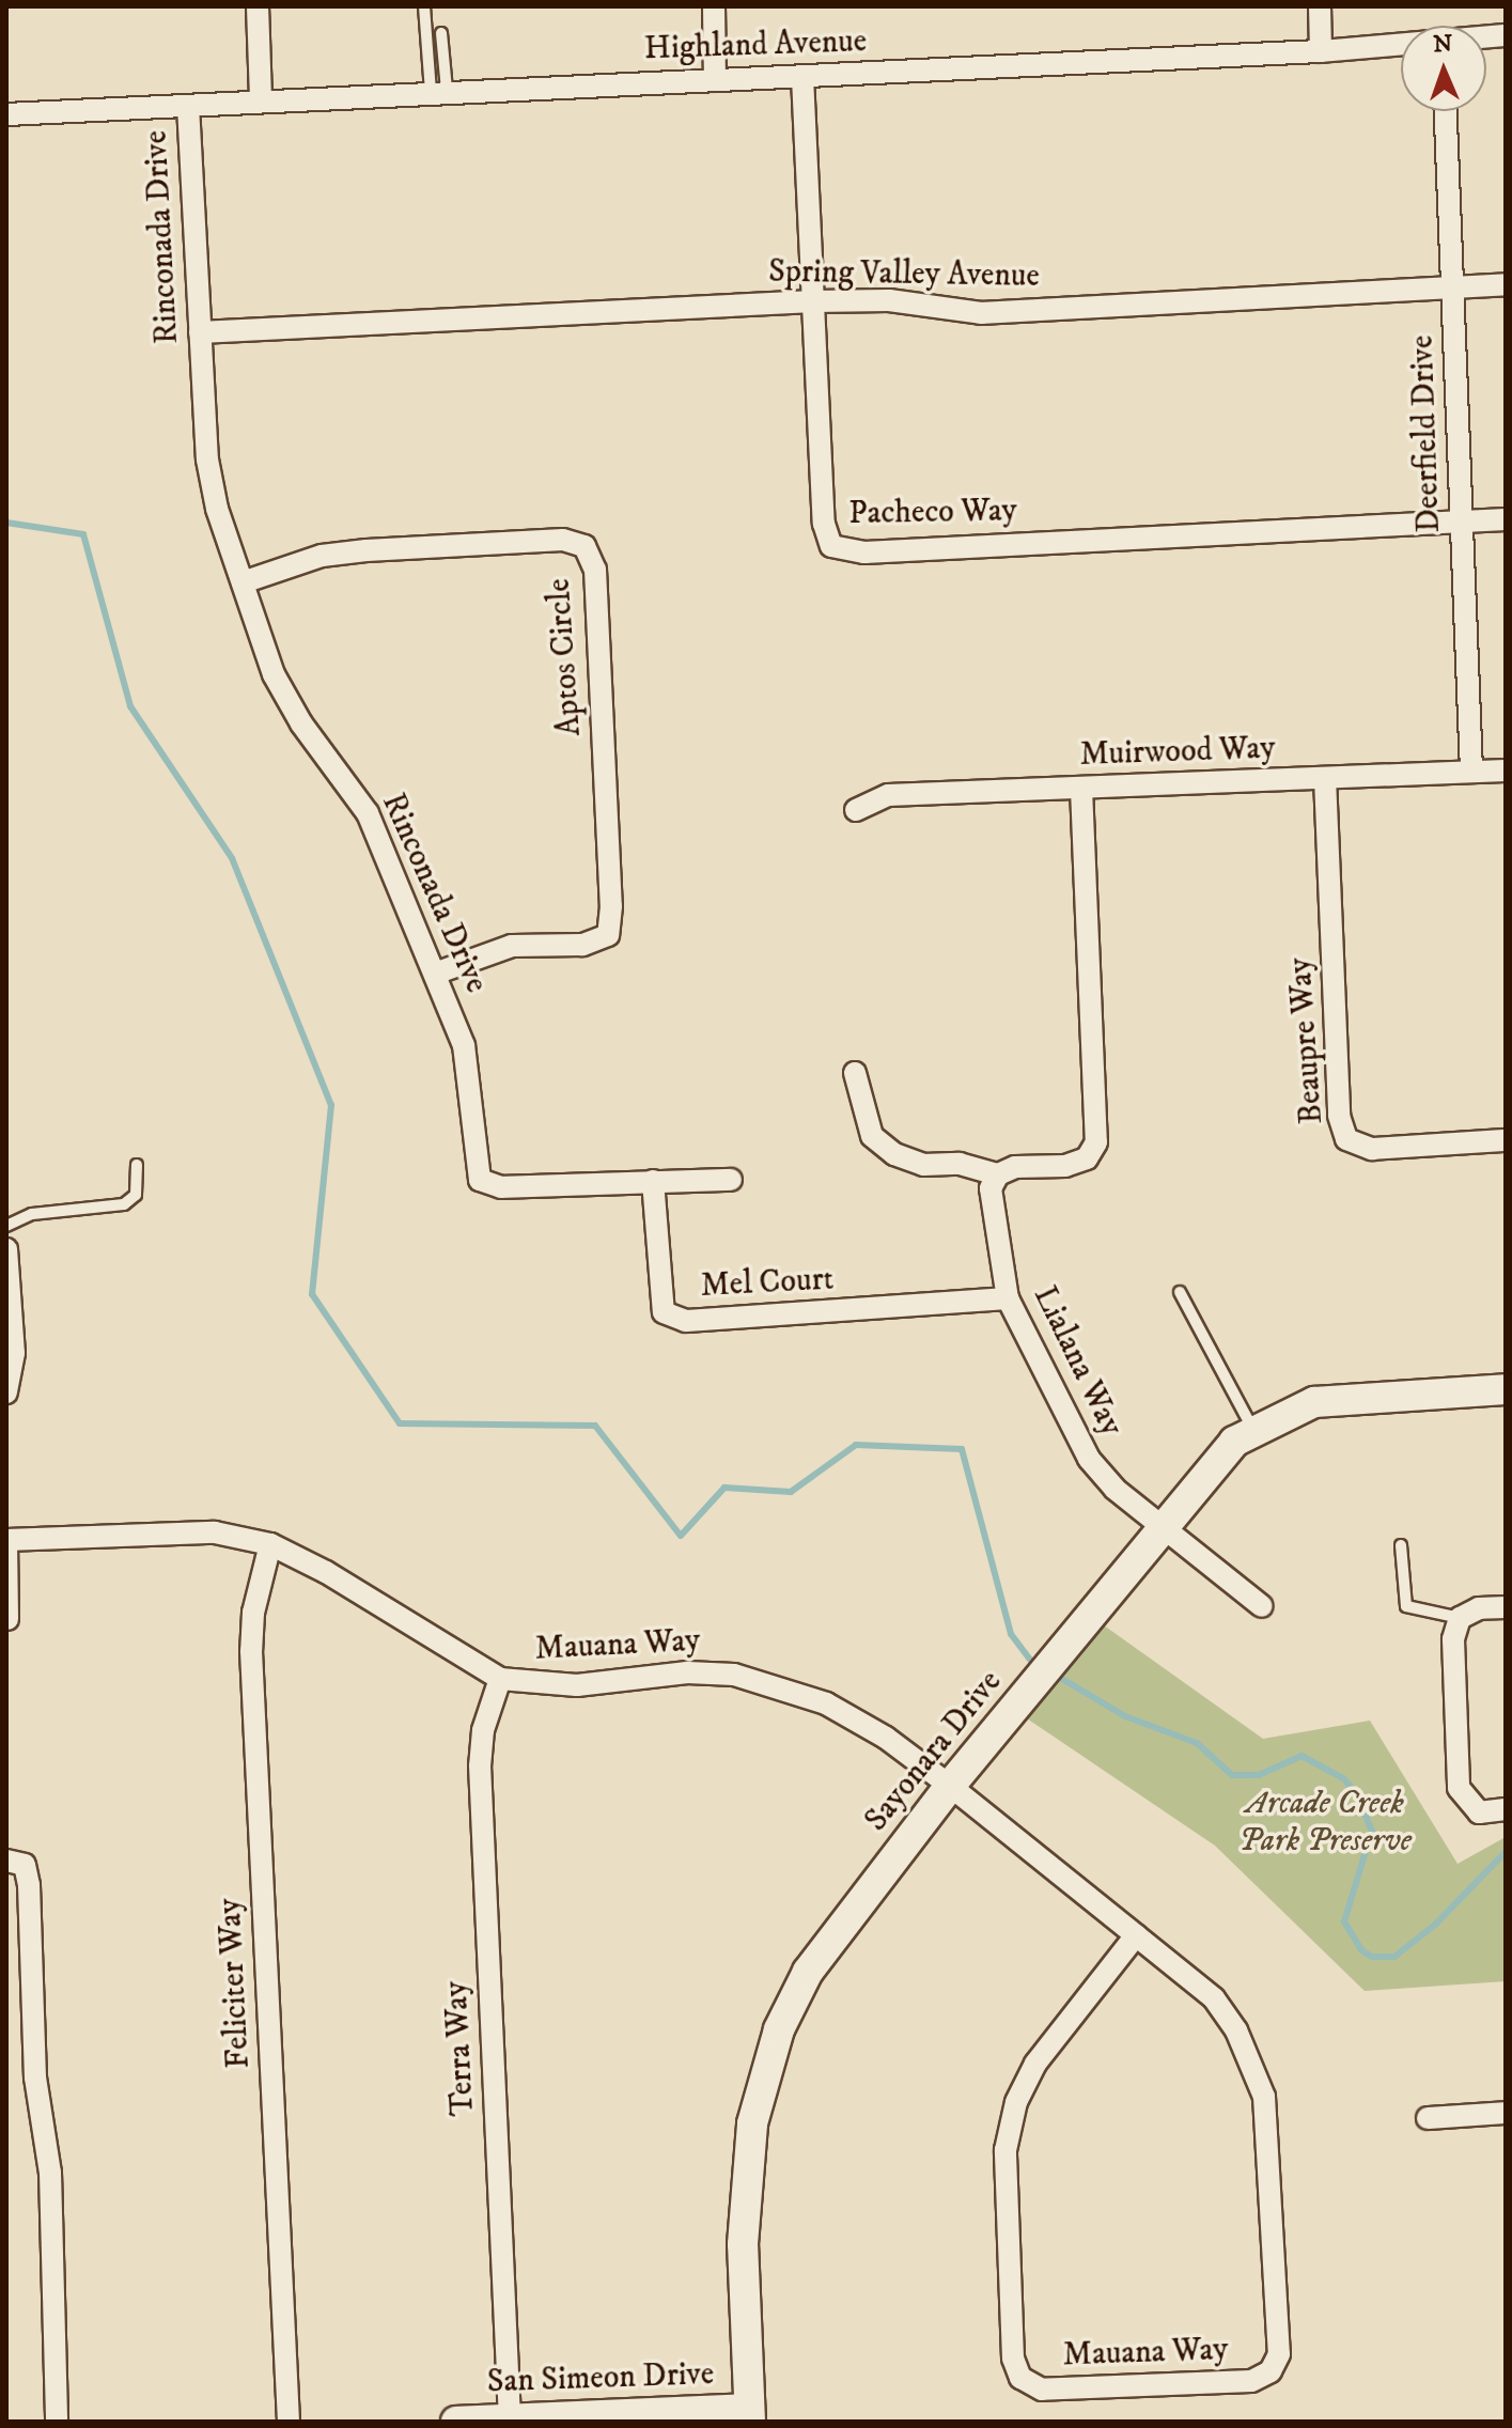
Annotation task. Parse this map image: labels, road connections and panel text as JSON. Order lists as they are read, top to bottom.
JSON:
{
  "streets": {
    "street": [
      "Highland Avenue",
      "Rinconada Drive",
      "Spring Valley Avenue",
      "Deerfield Drive",
      "Pacheco Way",
      "Aptos Circle",
      "Muirwood Way",
      "Beaupre Way",
      "Mel Court",
      "Lialana Way",
      "Mauana Way",
      "Sayonara Drive",
      "Feliciter Way",
      "Terra Way",
      "San Simeon Drive"
    ]
  },
  "crossings": [
    ["Highland Avenue", "Rinconada Drive"],
    ["Highland Avenue", "Pacheco Way"],
    ["Rinconada Drive", "Spring Valley Avenue"],
    ["Rinconada Drive", "Aptos Circle"],
    ["Rinconada Drive", "Mel Court"],
    ["Spring Valley Avenue", "Deerfield Drive"],
    ["Spring Valley Avenue", "Pacheco Way"],
    ["Deerfield Drive", "Pacheco Way"],
    ["Deerfield Drive", "Muirwood Way"],
    ["Muirwood Way", "Beaupre Way"],
    ["Mel Court", "Lialana Way"],
    ["Lialana Way", "Sayonara Drive"],
    ["Mauana Way", "Sayonara Drive"],
    ["Mauana Way", "Feliciter Way"],
    ["Mauana Way", "Terra Way"],
    ["Sayonara Drive", "San Simeon Drive"],
    ["Terra Way", "San Simeon Drive"]
  ],
  "parks": ["Arcade Creek Park Preserve"],
  "north": "top"
}
